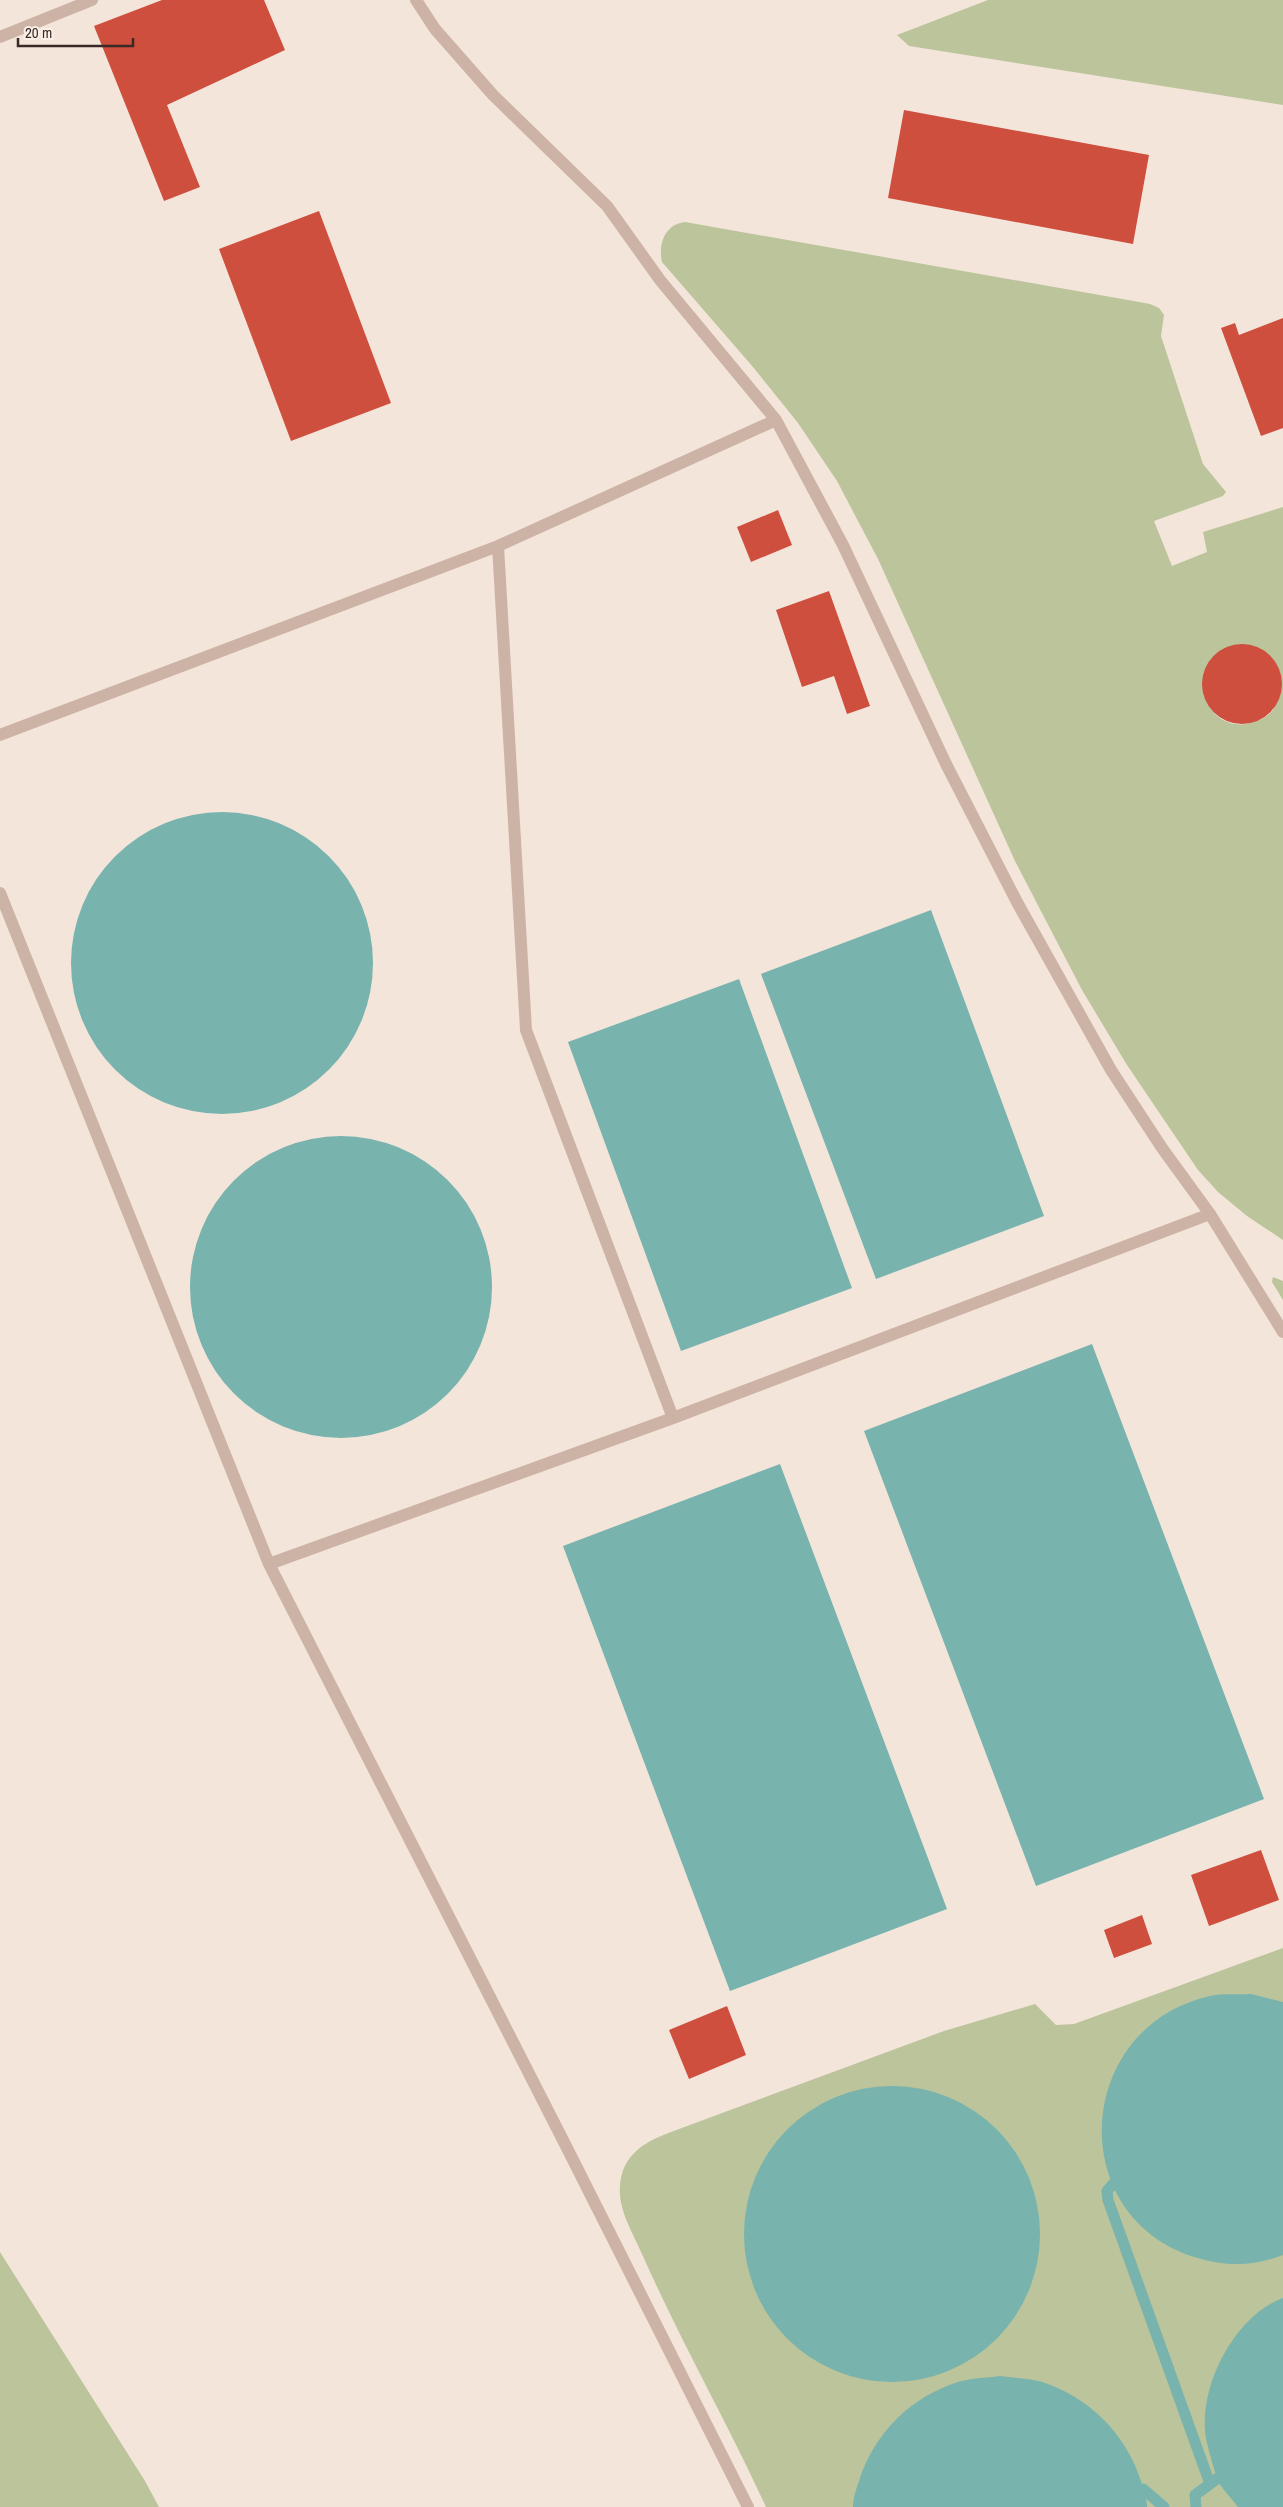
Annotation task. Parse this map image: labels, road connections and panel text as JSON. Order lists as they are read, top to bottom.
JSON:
{
  "scale_bar": "20 m"
}
